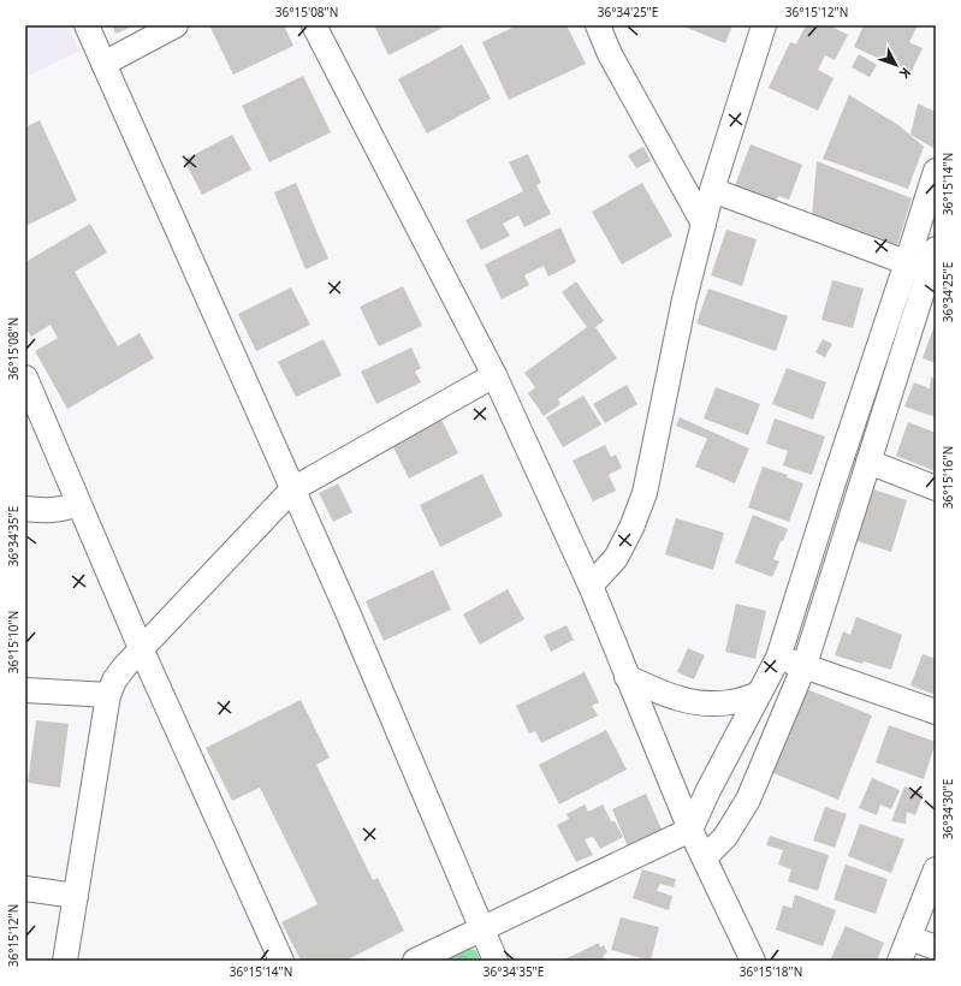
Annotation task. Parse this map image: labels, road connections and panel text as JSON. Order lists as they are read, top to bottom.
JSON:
{
  "north": "bottom right",
  "coordinates": [
    "36°15'08\"N",
    "36°34'25\"E",
    "36°15'12\"N",
    "36°15'14\"N",
    "36°15'16\"N",
    "36°34'35\"E",
    "36°15'10\"N",
    "36°34'30\"E",
    "36°15'18\"N"
  ]
}
